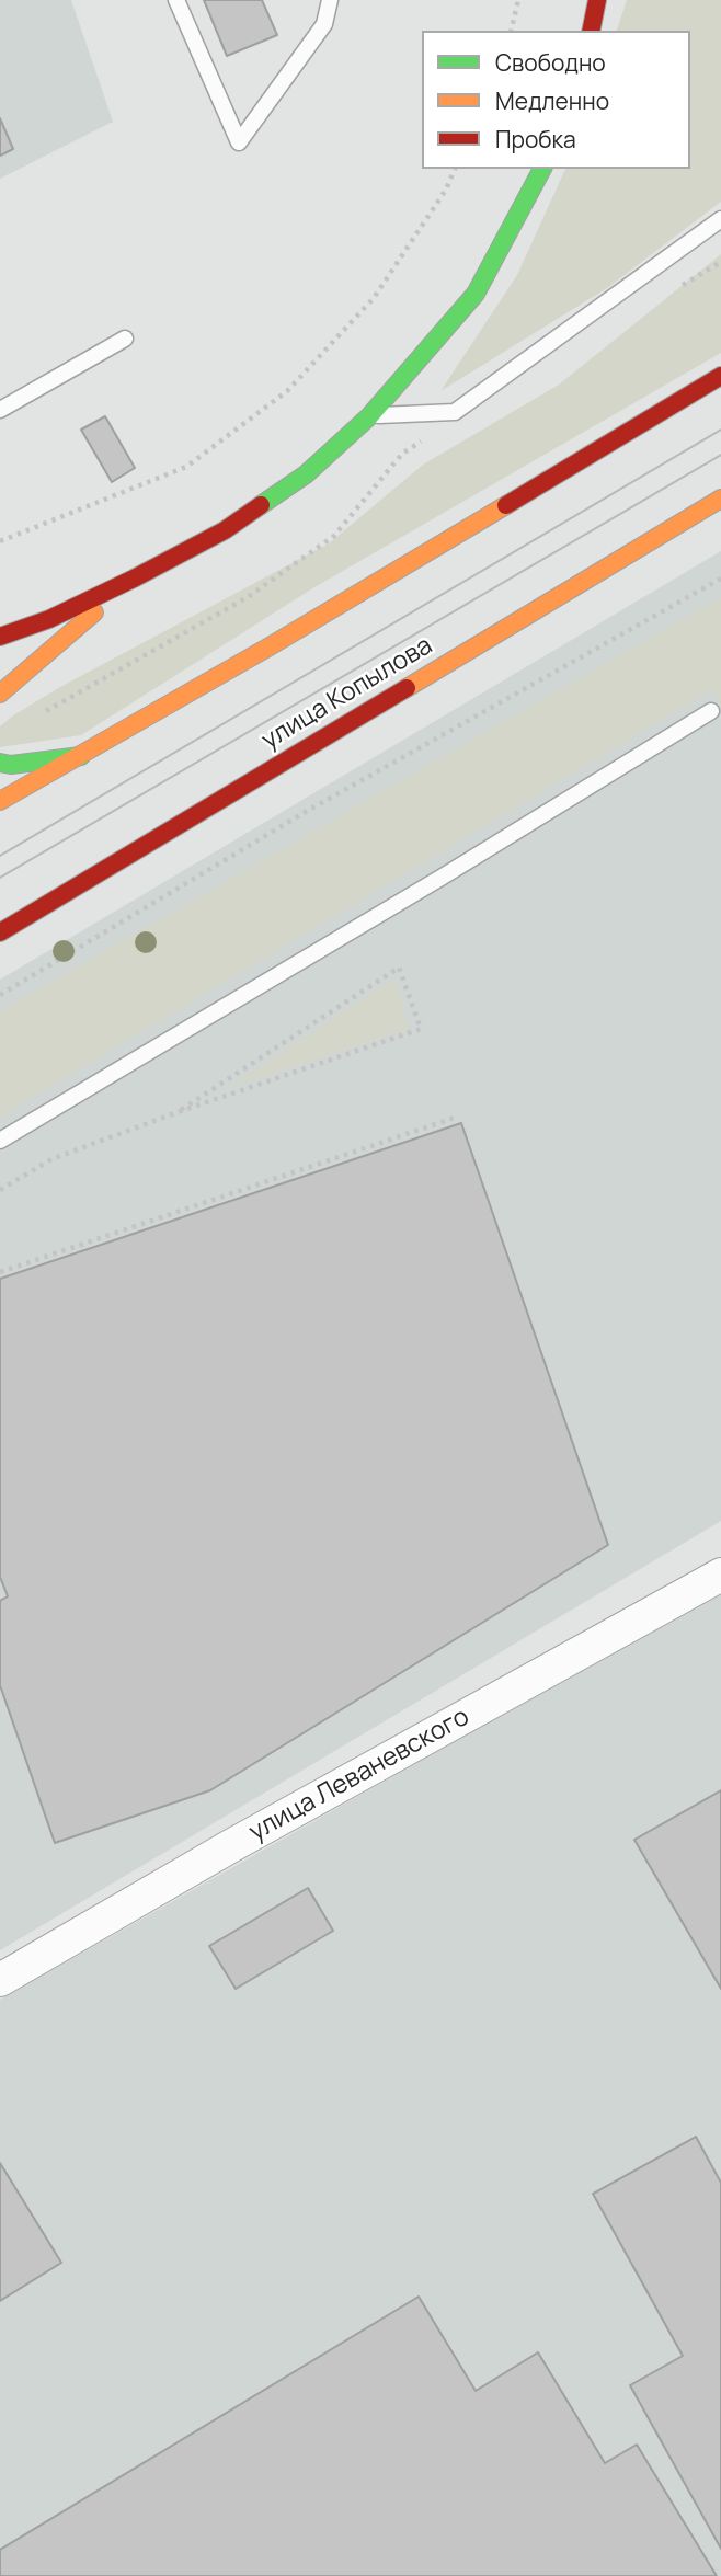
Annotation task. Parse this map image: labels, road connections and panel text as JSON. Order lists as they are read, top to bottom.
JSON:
{
  "streets": {
    "main road": ["улица Копылова"],
    "street": ["улица Леваневского"]
  },
  "legend": ["Свободно", "Медленно", "Пробка"]
}
